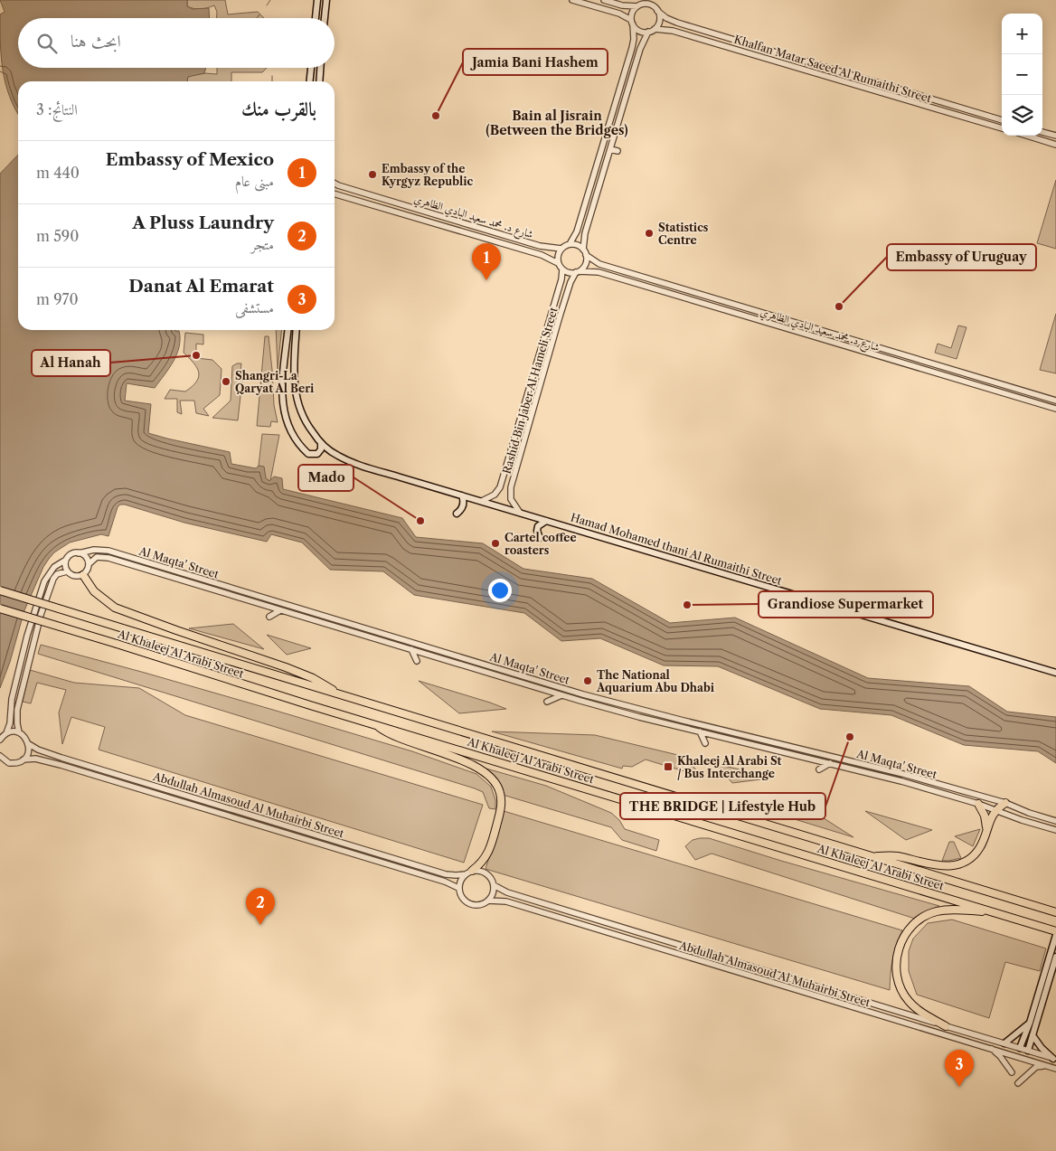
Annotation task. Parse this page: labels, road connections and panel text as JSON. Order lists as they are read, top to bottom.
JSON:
{
  "streets": {
    "highway": ["Al Khaleej Al Arabi Street"],
    "main road": ["Hamad Mohamed thani Al Rumaithi Street"],
    "street": [
      "Khalfan Matar Saeed Al Rumaithi Street",
      "شارع د. محمد سعيد البادي الظاهري",
      "Rashid Bin Jaber Al Hameli Street",
      "Al Maqta' Street",
      "Abdullah Almasoud Al Muhairbi Street"
    ]
  },
  "crossings": [
    ["شارع د. محمد سعيد البادي الظاهري", "Rashid Bin Jaber Al Hameli Street"],
    ["Rashid Bin Jaber Al Hameli Street", "Hamad Mohamed thani Al Rumaithi Street"]
  ],
  "districts": ["Bain al Jisrain (Between the Bridges)"],
  "places": {
    "other": [
      "Jamia Bani Hashem",
      "Embassy of the Kyrgyz Republic",
      "Statistics Centre",
      "Embassy of Uruguay",
      "Al Hanah",
      "Shangri-La Qaryat Al Beri",
      "Mado",
      "Cartel coffee roasters",
      "Grandiose Supermarket",
      "The National Aquarium Abu Dhabi",
      "THE BRIDGE | Lifestyle Hub"
    ],
    "transit": ["Khaleej Al Arabi St / Bus Interchange"]
  },
  "page": {
    "map_buttons": ["+", "−"],
    "search": "ابحث هنا",
    "heading": ["بالقرب منك", "النتائج: 3"],
    "list": [
      {
        "mark": "1",
        "name": "Embassy of Mexico",
        "note": "مبنى عام",
        "value": "440 m"
      },
      {
        "mark": "2",
        "name": "A Pluss Laundry",
        "note": "متجر",
        "value": "590 m"
      },
      {
        "mark": "3",
        "name": "Danat Al Emarat",
        "note": "مستشفى",
        "value": "970 m"
      }
    ],
    "pins": ["1", "2", "3"]
  }
}
